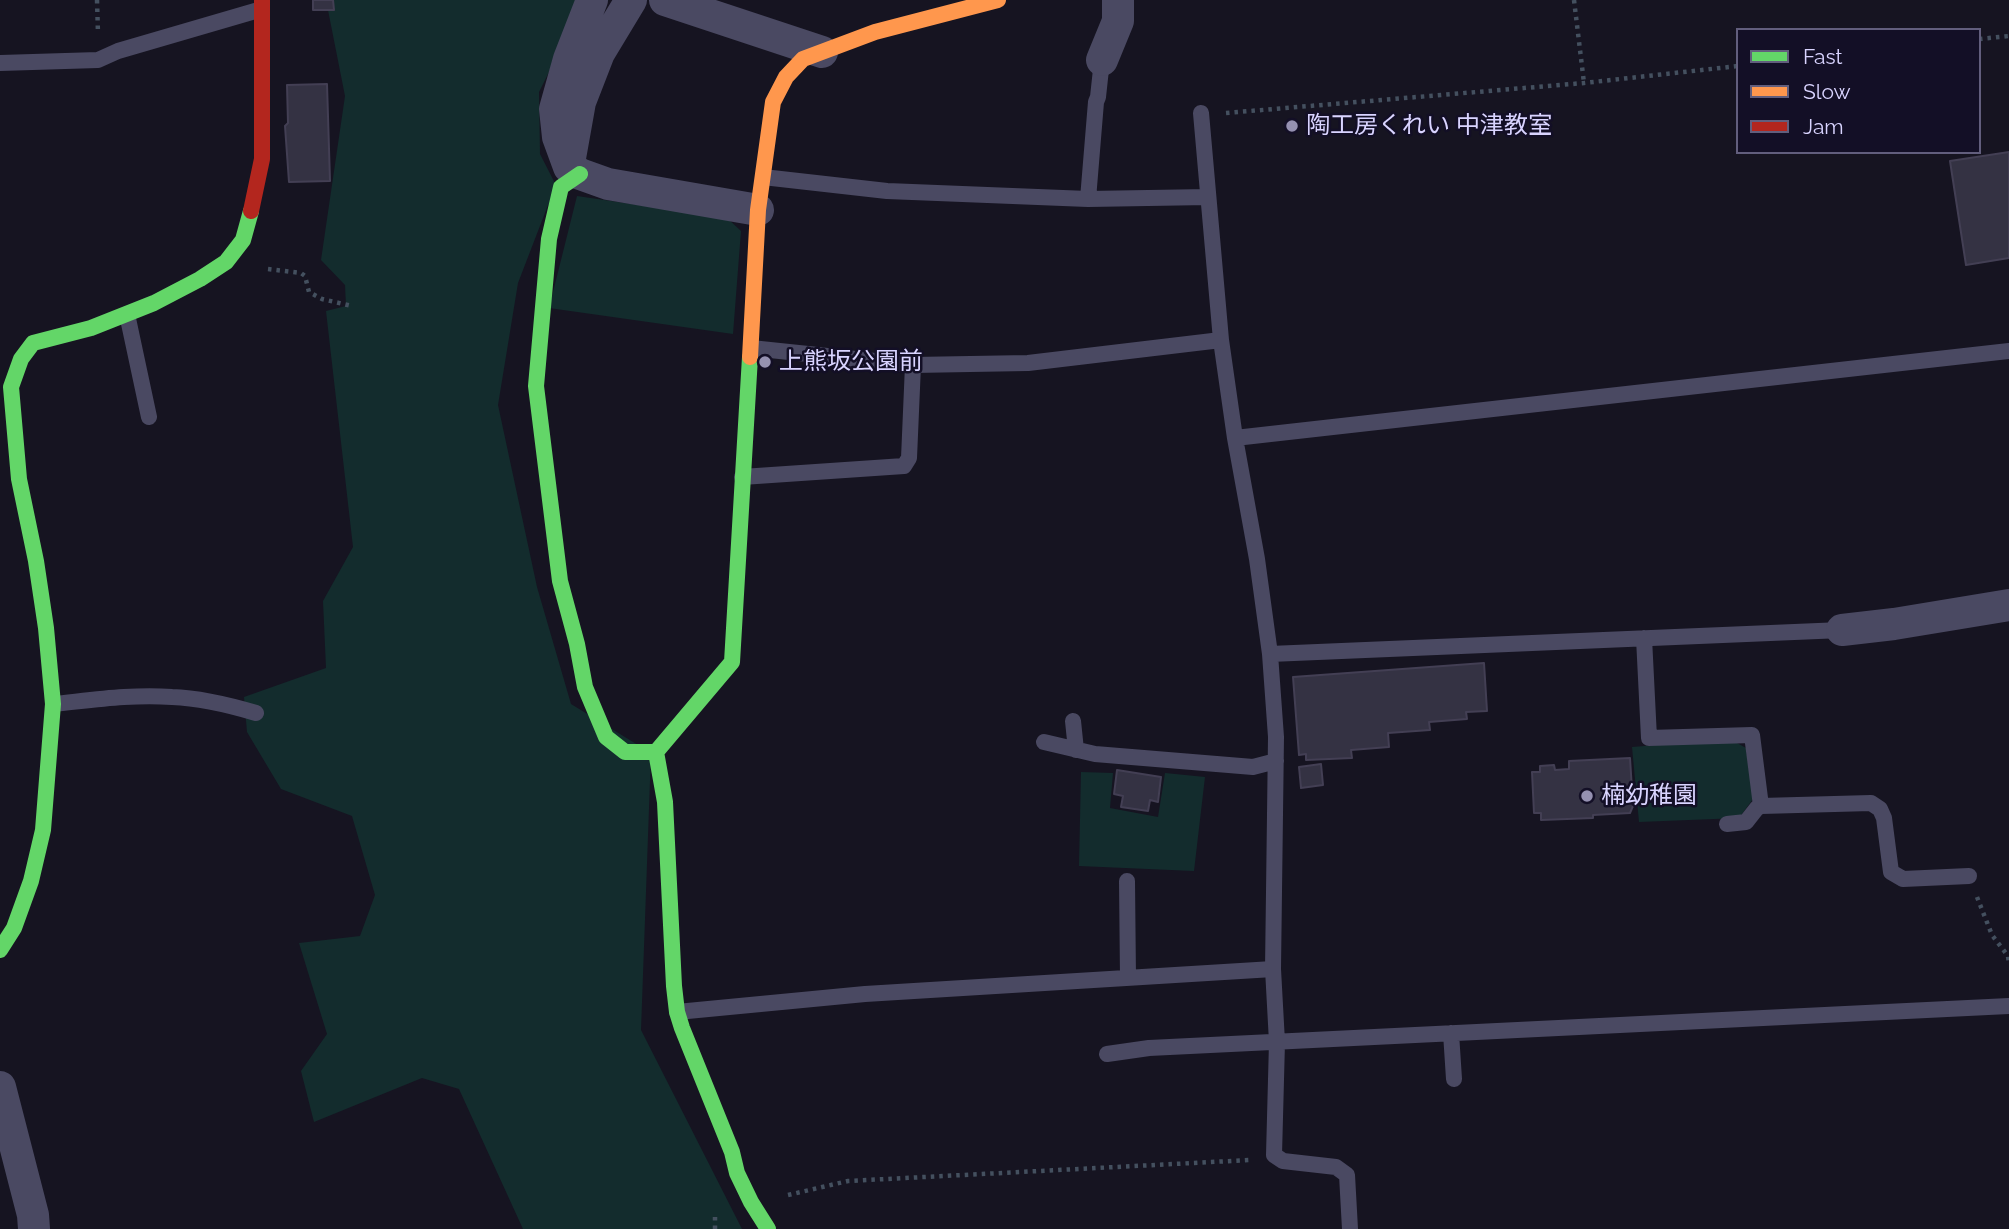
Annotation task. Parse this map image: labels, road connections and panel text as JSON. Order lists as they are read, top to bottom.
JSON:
{
  "places": ["陶工房くれい 中津教室", "上熊坂公園前", "楠幼稚園"],
  "legend": ["Fast", "Slow", "Jam"]
}
